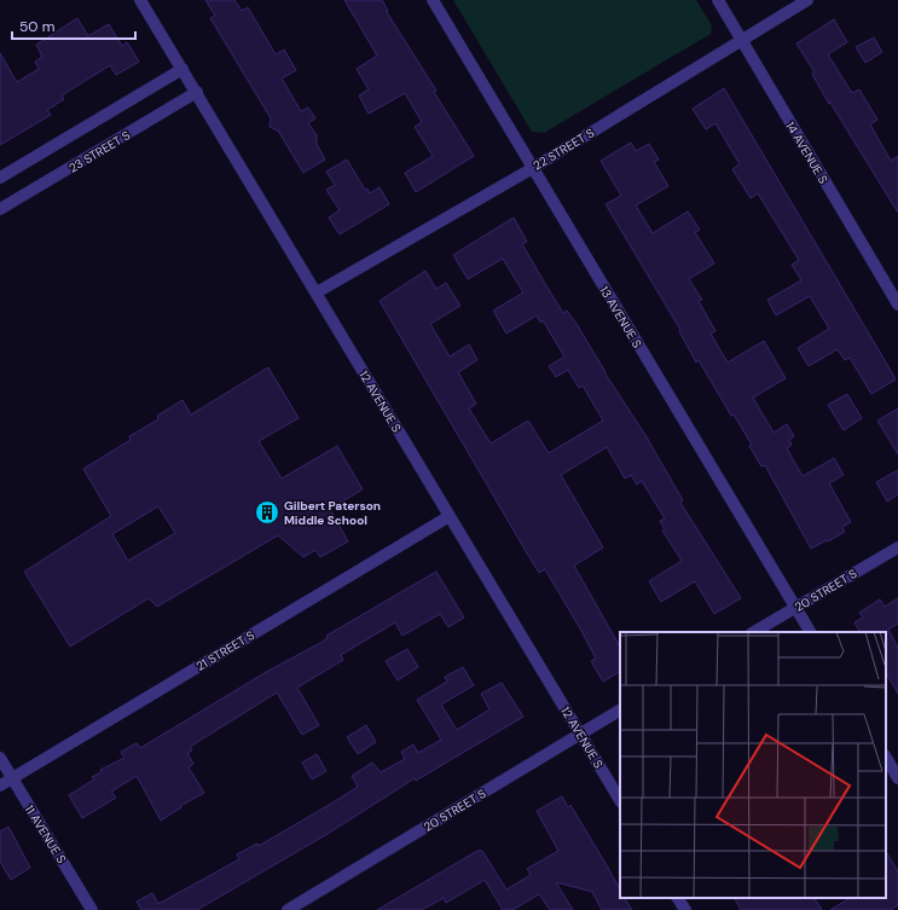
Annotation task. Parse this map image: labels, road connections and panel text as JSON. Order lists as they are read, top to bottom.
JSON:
{
  "streets": {
    "street": [
      "22 STREET S",
      "23 STREET S",
      "14 AVENUE S",
      "13 AVENUE S",
      "12 AVENUE S",
      "20 STREET S",
      "21 STREET S",
      "11 AVENUE S"
    ]
  },
  "crossings": [
    ["22 STREET S", "14 AVENUE S"],
    ["22 STREET S", "13 AVENUE S"],
    ["22 STREET S", "12 AVENUE S"],
    ["23 STREET S", "12 AVENUE S"],
    ["13 AVENUE S", "20 STREET S"],
    ["12 AVENUE S", "20 STREET S"],
    ["12 AVENUE S", "21 STREET S"],
    ["21 STREET S", "11 AVENUE S"]
  ],
  "places": {
    "building": ["Gilbert Paterson Middle School"]
  },
  "scale_bar": "50 m"
}
